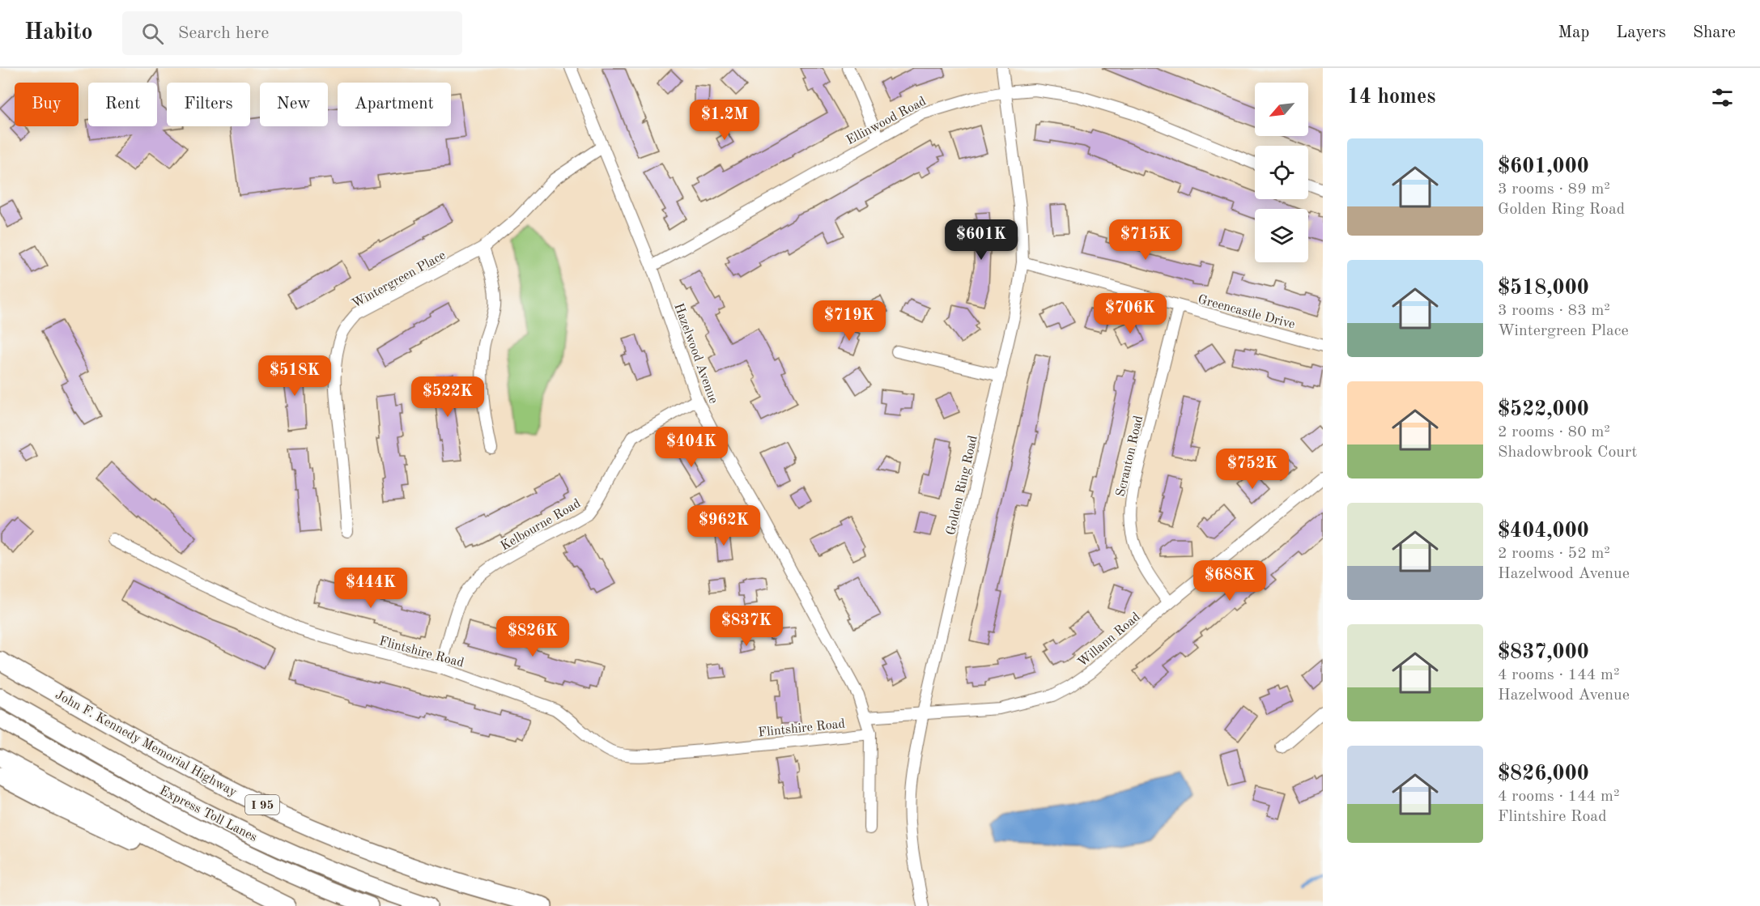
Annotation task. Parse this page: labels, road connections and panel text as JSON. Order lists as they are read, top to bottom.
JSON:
{
  "streets": {
    "highway": ["John F. Kennedy Memorial Highway", "I 95", "Express Toll Lanes"],
    "street": [
      "Ellinwood Road",
      "Wintergreen Place",
      "Greencastle Drive",
      "Hazelwood Avenue",
      "Scranton Road",
      "Golden Ring Road",
      "Kelbourne Road",
      "Willann Road",
      "Flintshire Road"
    ]
  },
  "crossings": [
    ["Ellinwood Road", "Hazelwood Avenue"],
    ["Ellinwood Road", "Golden Ring Road"],
    ["Wintergreen Place", "Hazelwood Avenue"],
    ["Greencastle Drive", "Scranton Road"],
    ["Greencastle Drive", "Golden Ring Road"],
    ["Hazelwood Avenue", "Kelbourne Road"],
    ["Hazelwood Avenue", "Willann Road"],
    ["Hazelwood Avenue", "Flintshire Road"],
    ["Scranton Road", "Willann Road"],
    ["Golden Ring Road", "Willann Road"],
    ["Kelbourne Road", "Flintshire Road"]
  ],
  "north": "bottom left",
  "page": {
    "header": "Habito",
    "search": "Search here",
    "nav": ["Map", "Layers", "Share"],
    "heading": "14 homes",
    "chip": [
      "Buy",
      "Rent",
      "Filters",
      "New",
      "Apartment"
    ],
    "price": [
      "$1.2M",
      "$601K",
      "$715K",
      "$706K",
      "$719K",
      "$518K",
      "$522K",
      "$404K",
      "$752K",
      "$962K",
      "$688K",
      "$444K",
      "$837K",
      "$826K"
    ],
    "list": [
      {
        "name": "$601,000",
        "note": "3 rooms · 89 m² · Golden Ring Road"
      },
      {
        "name": "$518,000",
        "note": "3 rooms · 83 m² · Wintergreen Place"
      },
      {
        "name": "$522,000",
        "note": "2 rooms · 80 m² · Shadowbrook Court"
      },
      {
        "name": "$404,000",
        "note": "2 rooms · 52 m² · Hazelwood Avenue"
      },
      {
        "name": "$837,000",
        "note": "4 rooms · 144 m² · Hazelwood Avenue"
      },
      {
        "name": "$826,000",
        "note": "4 rooms · 144 m² · Flintshire Road"
      }
    ]
  }
}
